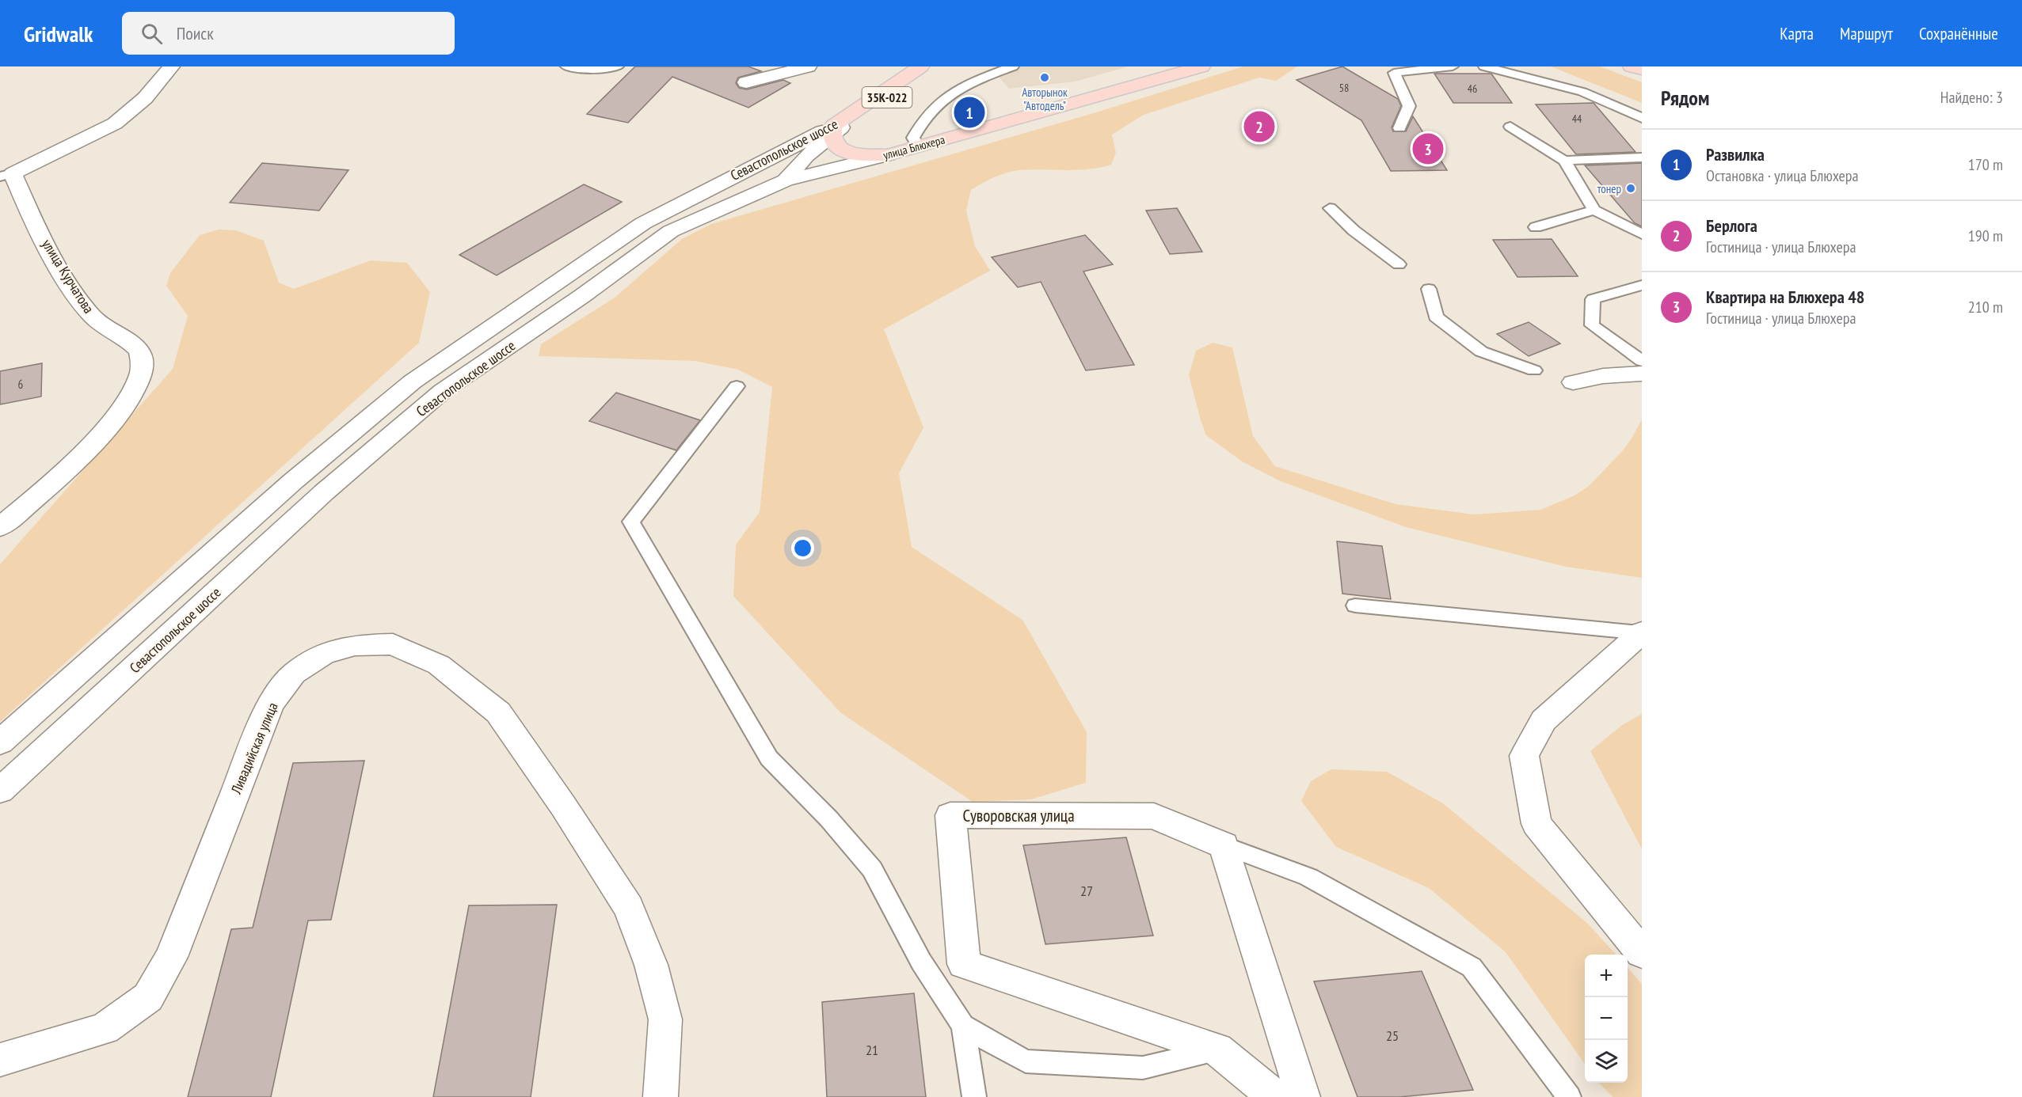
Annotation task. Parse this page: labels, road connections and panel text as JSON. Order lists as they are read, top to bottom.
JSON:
{
  "streets": {
    "main road": ["35К-022", "улица Блюхера", "Севастопольское шоссе"],
    "street": ["улица Курчатова", "Ливадийская улица", "Суворовская улица"]
  },
  "crossings": [
    ["улица Блюхера", "Севастопольское шоссе"]
  ],
  "places": ["Авторынок \"Автодель\"", "тонер"],
  "house_numbers": [
    "58",
    "46",
    "44",
    "6",
    "27",
    "25",
    "21"
  ],
  "page": {
    "header": "Gridwalk",
    "search": "Поиск",
    "nav": ["Карта", "Маршрут", "Сохранённые"],
    "heading": ["Рядом", "Найдено: 3"],
    "pins": ["1", "2", "3"],
    "list": [
      {
        "mark": "1",
        "name": "Развилка",
        "note": "Остановка · улица Блюхера",
        "value": "170 m"
      },
      {
        "mark": "2",
        "name": "Берлога",
        "note": "Гостиница · улица Блюхера",
        "value": "190 m"
      },
      {
        "mark": "3",
        "name": "Квартира на Блюхера 48",
        "note": "Гостиница · улица Блюхера",
        "value": "210 m"
      }
    ],
    "map_buttons": ["+", "−"]
  }
}
